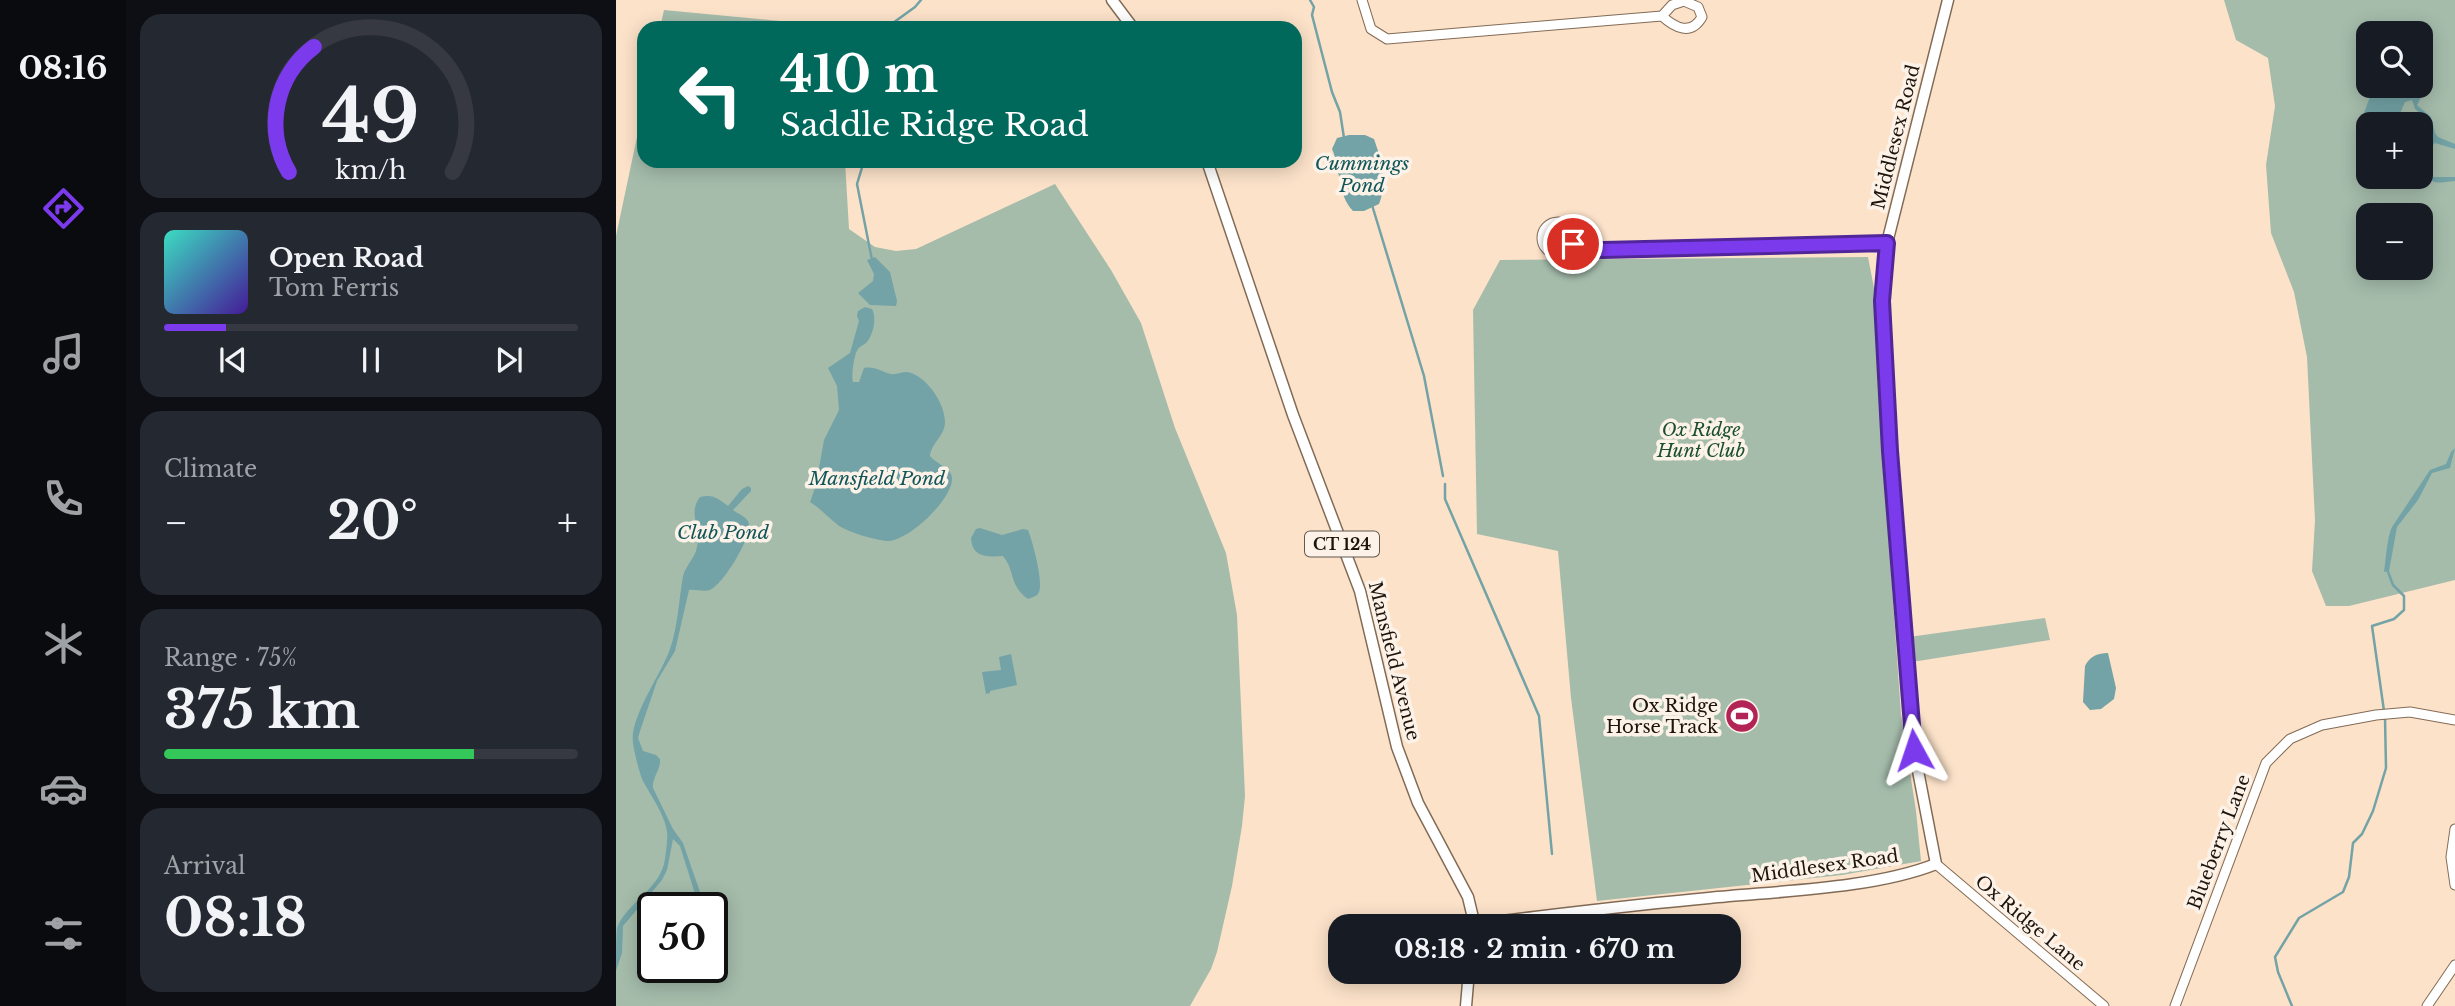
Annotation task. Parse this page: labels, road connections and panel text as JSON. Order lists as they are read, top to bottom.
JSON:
{
  "streets": {
    "main road": ["Middlesex Road", "CT 124", "Mansfield Avenue"],
    "street": ["Blueberry Lane", "Ox Ridge Lane"]
  },
  "crossings": [
    ["Middlesex Road", "Ox Ridge Lane"]
  ],
  "water": ["Cummings Pond", "Mansfield Pond", "Club Pond"],
  "parks": ["Ox Ridge Hunt Club"],
  "places": {
    "sports": ["Ox Ridge Horse Track"]
  },
  "page": {
    "tabs": "08:16",
    "map_buttons": ["+", "−"],
    "turn": ["410 m", "Saddle Ridge Road"],
    "song": ["Open Road", "Tom Ferris"],
    "tile": [
      "Climate",
      ["Range · 75%", "375 km"],
      ["Arrival", "08:18"]
    ],
    "heat": ["−", "20°", "+"],
    "limit": "50",
    "trip": "08:18 · 2 min · 670 m",
    "gauge": ["49", "km/h"]
  }
}
